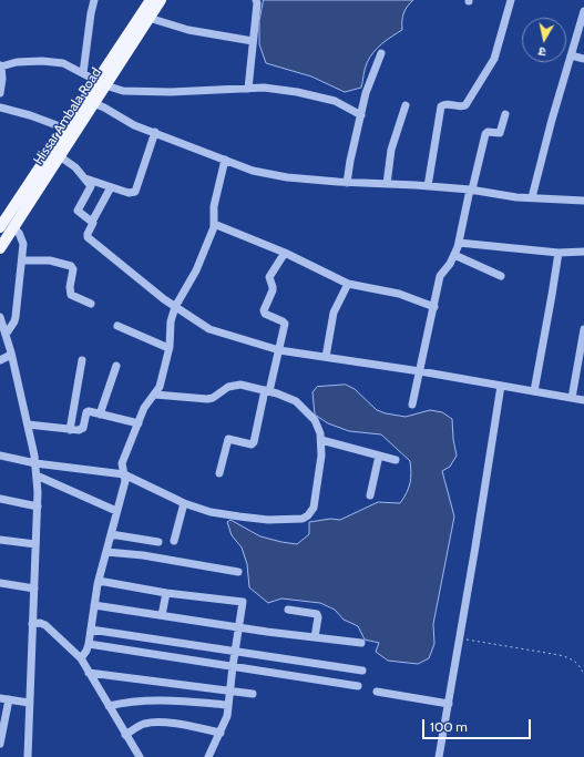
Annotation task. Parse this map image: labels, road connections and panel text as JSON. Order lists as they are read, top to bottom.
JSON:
{
  "streets": {
    "main road": ["Hissar Ambala Road"]
  },
  "scale_bar": "100 m",
  "north": "bottom"
}
